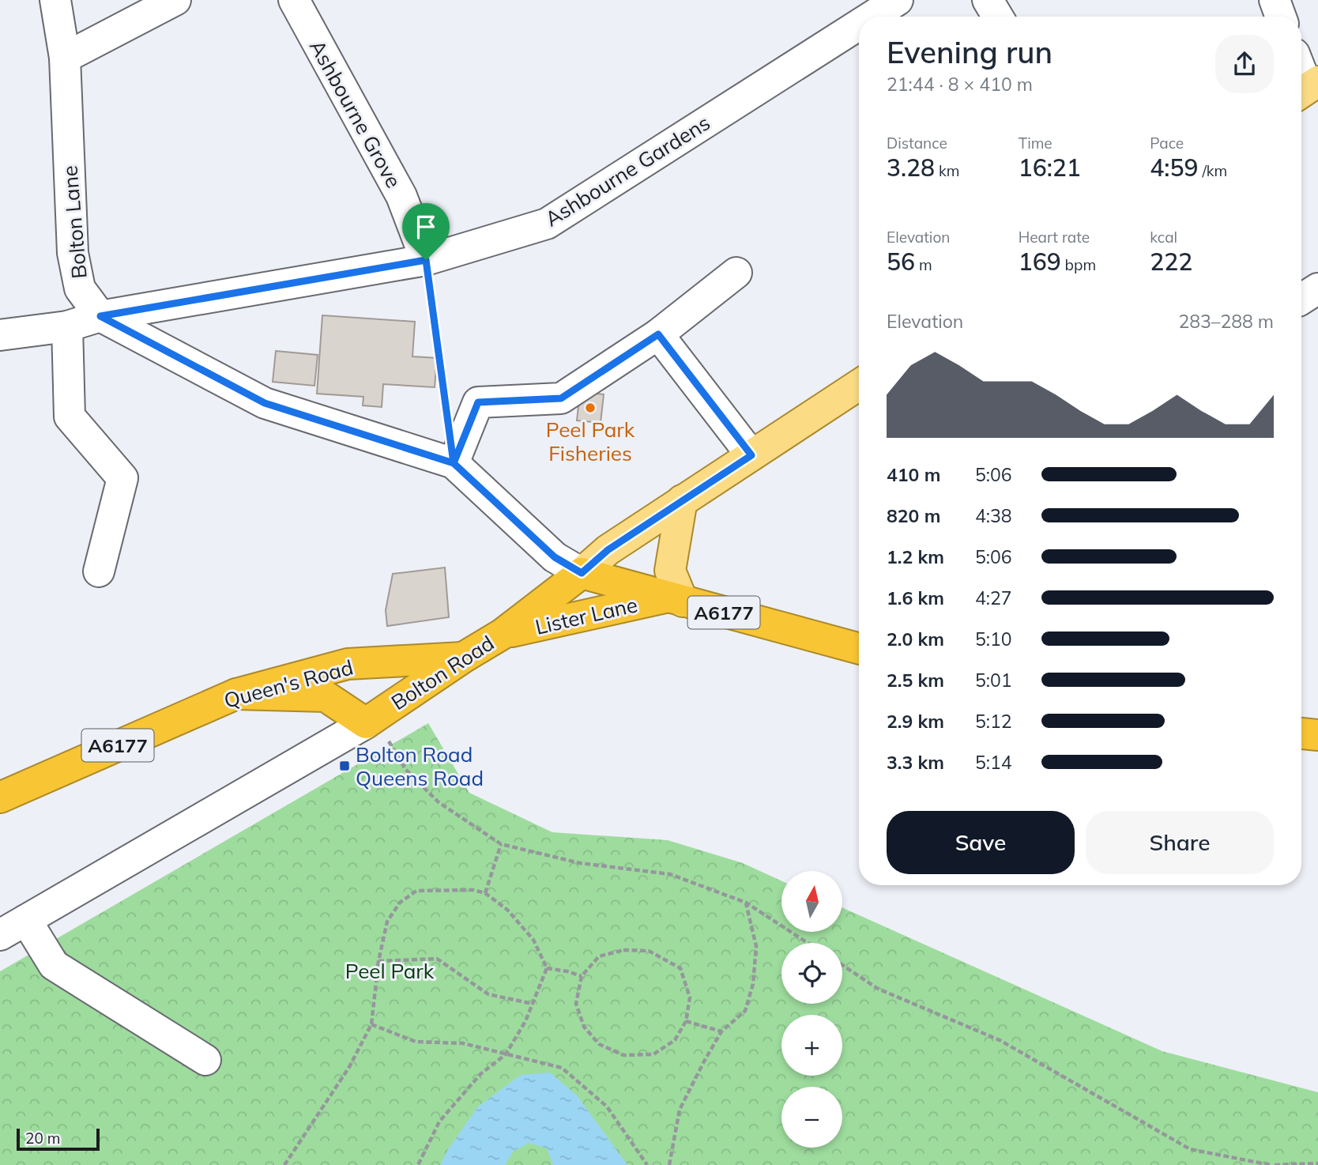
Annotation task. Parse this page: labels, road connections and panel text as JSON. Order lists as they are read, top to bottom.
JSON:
{
  "streets": {
    "highway": [
      "A6177",
      "Lister Lane",
      "Bolton Road",
      "Queen's Road"
    ],
    "street": ["Ashbourne Grove", "Ashbourne Gardens", "Bolton Lane"]
  },
  "crossings": [
    ["Ashbourne Grove", "Ashbourne Gardens"],
    ["Ashbourne Gardens", "Bolton Lane"],
    ["Bolton Lane", "Lister Lane"],
    ["Bolton Lane", "Bolton Road"],
    ["Lister Lane", "Bolton Road"],
    ["Bolton Road", "Queen's Road"]
  ],
  "parks": ["Peel Park"],
  "places": {
    "other": ["Peel Park Fisheries"],
    "transit": ["Bolton Road Queens Road"]
  },
  "scale_bar": "20 m",
  "north": "top",
  "page": {
    "heading": ["Evening run", "21:44 · 8 × 410 m"],
    "stats": [
      ["Distance", "3.28 km"],
      ["Time", "16:21"],
      ["Pace", "4:59 /km"],
      ["Elevation", "56 m"],
      ["Heart rate", "169 bpm"],
      ["kcal", "222"]
    ],
    "chart": ["Elevation", "283–288 m"],
    "list": [
      {
        "name": "410 m",
        "note": "5:06"
      },
      {
        "name": "820 m",
        "note": "4:38"
      },
      {
        "name": "1.2 km",
        "note": "5:06"
      },
      {
        "name": "1.6 km",
        "note": "4:27"
      },
      {
        "name": "2.0 km",
        "note": "5:10"
      },
      {
        "name": "2.5 km",
        "note": "5:01"
      },
      {
        "name": "2.9 km",
        "note": "5:12"
      },
      {
        "name": "3.3 km",
        "note": "5:14"
      }
    ],
    "buttons": ["Save", "Share"],
    "map_buttons": ["+", "−"],
    "scale": "20 m"
  }
}
